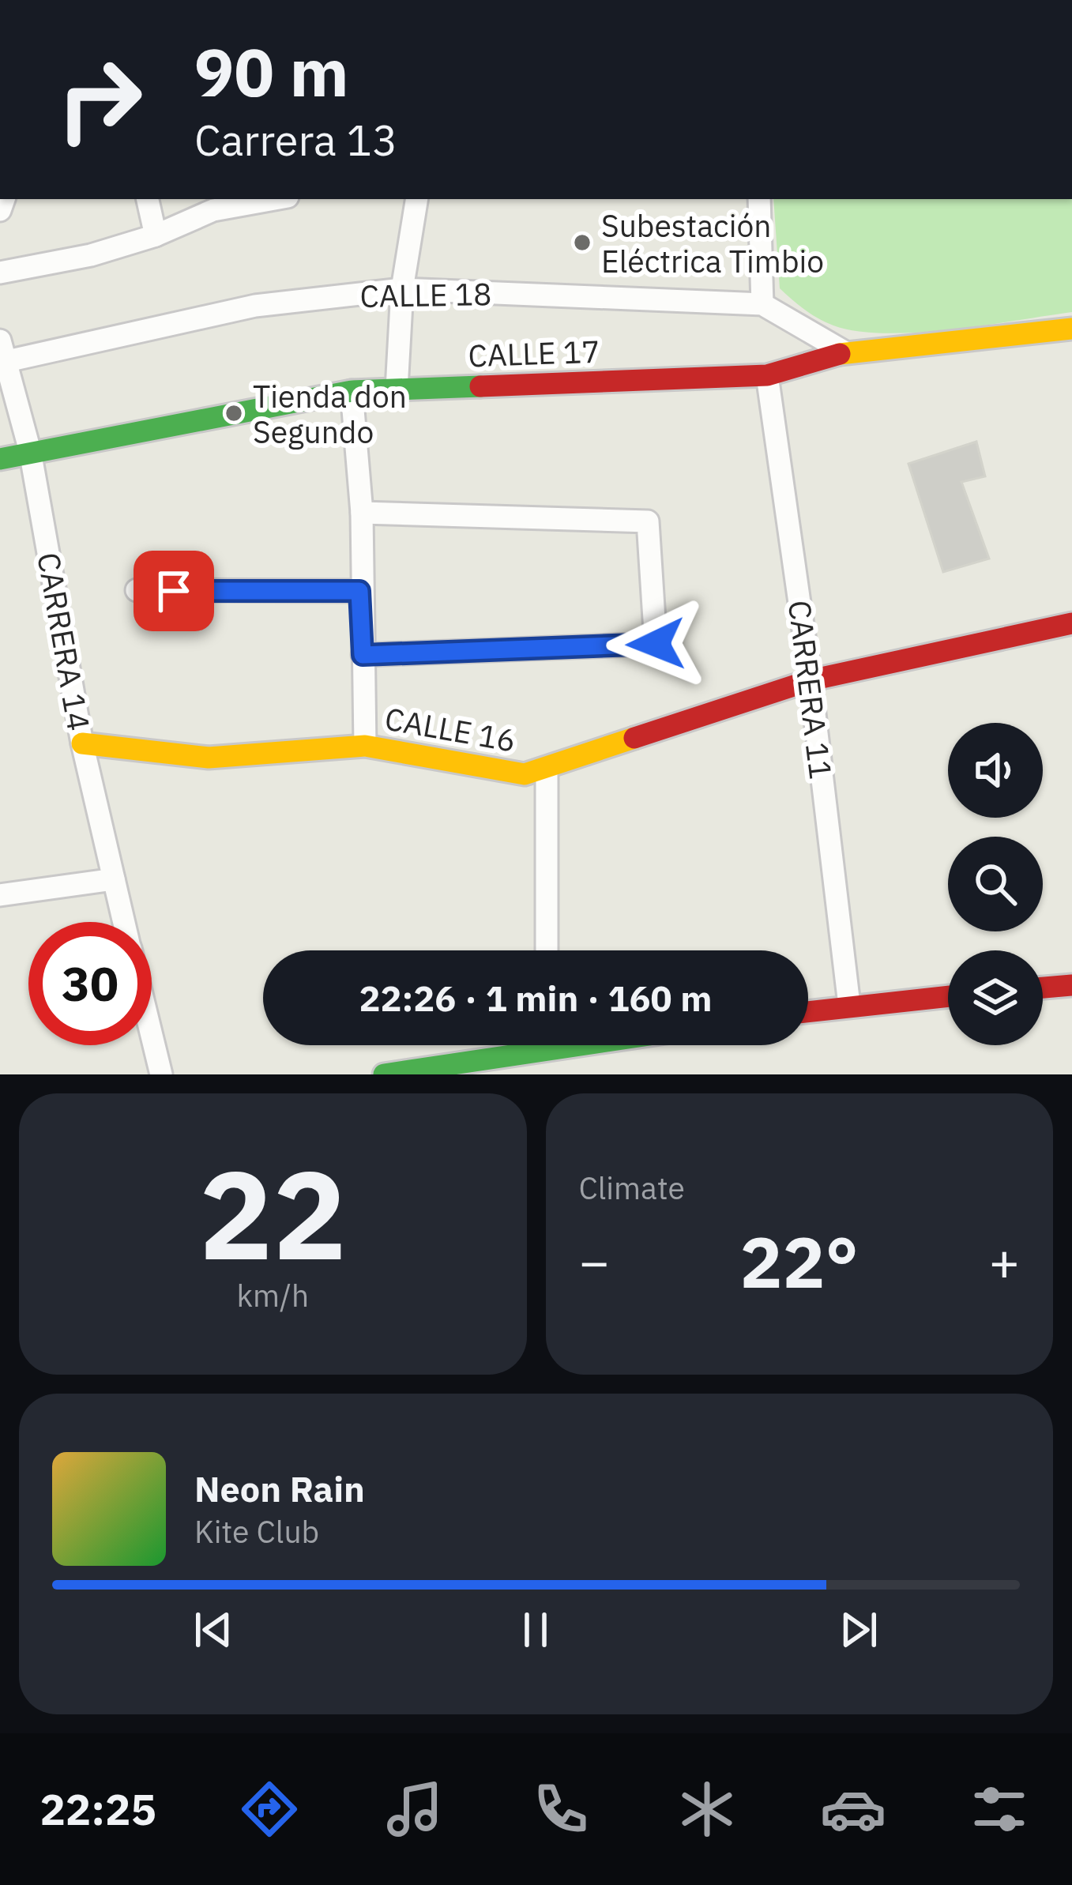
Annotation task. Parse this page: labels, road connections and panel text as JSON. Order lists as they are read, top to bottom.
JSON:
{
  "streets": {
    "street": [
      "CALLE 18",
      "CALLE 17",
      "CARRERA 14",
      "CARRERA 11",
      "CALLE 16"
    ]
  },
  "crossings": [
    ["CALLE 18", "CALLE 17"],
    ["CALLE 18", "CARRERA 14"],
    ["CALLE 17", "CARRERA 14"],
    ["CALLE 17", "CARRERA 11"],
    ["CARRERA 14", "CALLE 16"],
    ["CARRERA 11", "CALLE 16"]
  ],
  "places": ["Subestación Eléctrica Timbio", "Tienda don Segundo"],
  "page": {
    "turn": ["90 m", "Carrera 13"],
    "limit": "30",
    "trip": "22:26 · 1 min · 160 m",
    "tile": [
      ["22", "km/h"],
      "Climate"
    ],
    "heat": ["−", "22°", "+"],
    "song": ["Neon Rain", "Kite Club"],
    "tabs": "22:25"
  }
}
